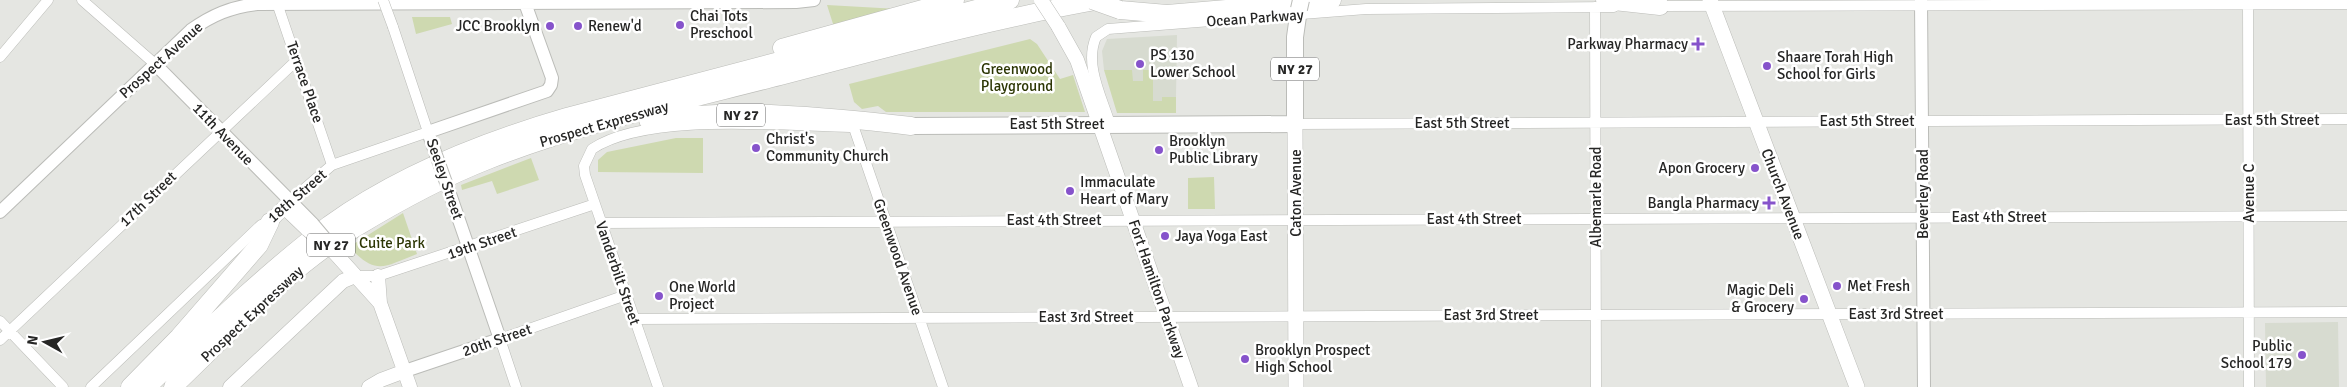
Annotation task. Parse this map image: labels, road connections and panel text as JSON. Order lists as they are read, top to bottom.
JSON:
{
  "streets": {
    "highway": [
      "NY 27",
      "East 5th Street",
      "Prospect Expressway",
      "Caton Avenue"
    ],
    "main road": [
      "Church Avenue",
      "18th Street",
      "Fort Hamilton Parkway",
      "20th Street"
    ],
    "street": [
      "Ocean Parkway",
      "Prospect Avenue",
      "Terrace Place",
      "11th Avenue",
      "Seeley Street",
      "Avenue C",
      "Beverley Road",
      "Albemarle Road",
      "17th Street",
      "East 4th Street",
      "19th Street",
      "Greenwood Avenue",
      "Vanderbilt Street",
      "East 3rd Street"
    ]
  },
  "crossings": [
    ["Ocean Parkway", "East 5th Street"],
    ["Ocean Parkway", "Caton Avenue"],
    ["Ocean Parkway", "Albemarle Road"],
    ["Ocean Parkway", "Fort Hamilton Parkway"],
    ["Prospect Avenue", "Terrace Place"],
    ["Prospect Avenue", "11th Avenue"],
    ["Prospect Avenue", "18th Street"],
    ["NY 27", "East 5th Street"],
    ["NY 27", "Prospect Expressway"],
    ["Terrace Place", "18th Street"],
    ["Terrace Place", "17th Street"],
    ["East 5th Street", "Caton Avenue"],
    ["East 5th Street", "Avenue C"],
    ["East 5th Street", "Church Avenue"],
    ["East 5th Street", "Beverley Road"],
    ["East 5th Street", "Albemarle Road"],
    ["East 5th Street", "Greenwood Avenue"],
    ["East 5th Street", "Vanderbilt Street"],
    ["East 5th Street", "Fort Hamilton Parkway"],
    ["11th Avenue", "18th Street"],
    ["11th Avenue", "17th Street"],
    ["Seeley Street", "18th Street"],
    ["Seeley Street", "19th Street"],
    ["Seeley Street", "20th Street"],
    ["Caton Avenue", "East 4th Street"],
    ["Caton Avenue", "East 3rd Street"],
    ["Avenue C", "East 4th Street"],
    ["Avenue C", "East 3rd Street"],
    ["Church Avenue", "East 4th Street"],
    ["Church Avenue", "East 3rd Street"],
    ["Beverley Road", "East 4th Street"],
    ["Beverley Road", "East 3rd Street"],
    ["Albemarle Road", "East 4th Street"],
    ["Albemarle Road", "East 3rd Street"],
    ["East 4th Street", "Greenwood Avenue"],
    ["East 4th Street", "Vanderbilt Street"],
    ["East 4th Street", "Fort Hamilton Parkway"],
    ["19th Street", "Vanderbilt Street"],
    ["Greenwood Avenue", "East 3rd Street"],
    ["Vanderbilt Street", "East 3rd Street"],
    ["Vanderbilt Street", "20th Street"],
    ["Fort Hamilton Parkway", "East 3rd Street"]
  ],
  "parks": ["Greenwood Playground", "Cuite Park"],
  "places": {
    "other": [
      "Chai Tots Preschool",
      "JCC Brooklyn",
      "Renew'd",
      "PS 130 Lower School",
      "Shaare Torah High School for Girls",
      "Christ's Community Church",
      "Brooklyn Public Library",
      "Apon Grocery",
      "Immaculate Heart of Mary",
      "Jaya Yoga East",
      "Met Fresh",
      "One World Project",
      "Magic Deli & Grocery",
      "Public School 179",
      "Brooklyn Prospect High School"
    ],
    "health": ["Parkway Pharmacy", "Bangla Pharmacy"]
  },
  "north": "left"
}
